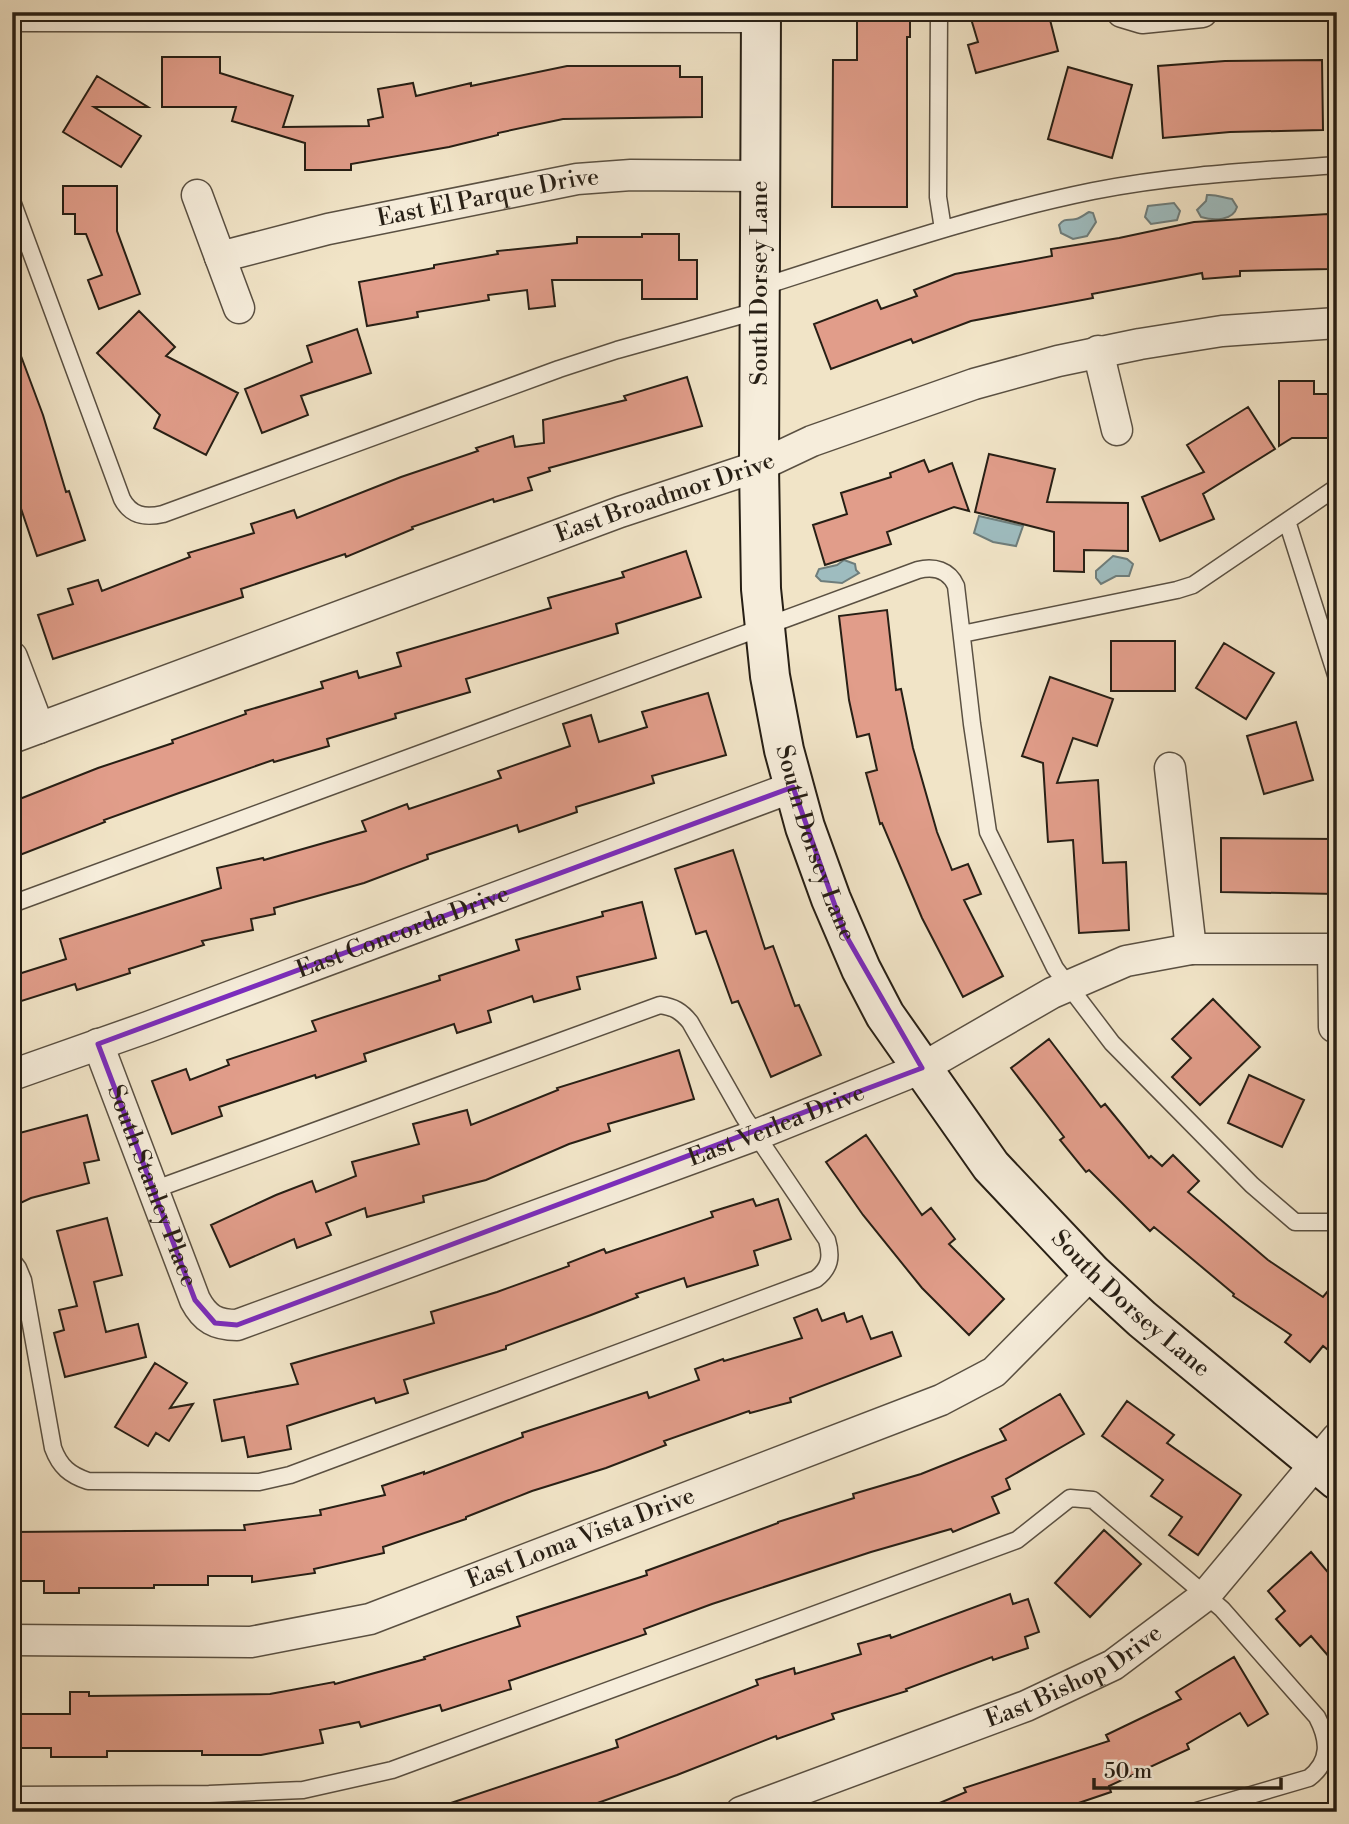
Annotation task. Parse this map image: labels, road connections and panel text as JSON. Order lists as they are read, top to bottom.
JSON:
{
  "streets": {
    "street": [
      "East El Parque Drive",
      "South Dorsey Lane",
      "East Broadmor Drive",
      "East Concorda Drive",
      "East Verlea Drive",
      "South Stanley Place",
      "East Loma Vista Drive",
      "East Bishop Drive"
    ]
  },
  "crossings": [
    ["East El Parque Drive", "South Dorsey Lane"],
    ["South Dorsey Lane", "East Broadmor Drive"],
    ["South Dorsey Lane", "East Concorda Drive"],
    ["South Dorsey Lane", "East Verlea Drive"],
    ["South Dorsey Lane", "East Loma Vista Drive"],
    ["South Dorsey Lane", "East Bishop Drive"],
    ["East Concorda Drive", "South Stanley Place"],
    ["East Verlea Drive", "South Stanley Place"]
  ],
  "scale_bar": "50 m"
}
